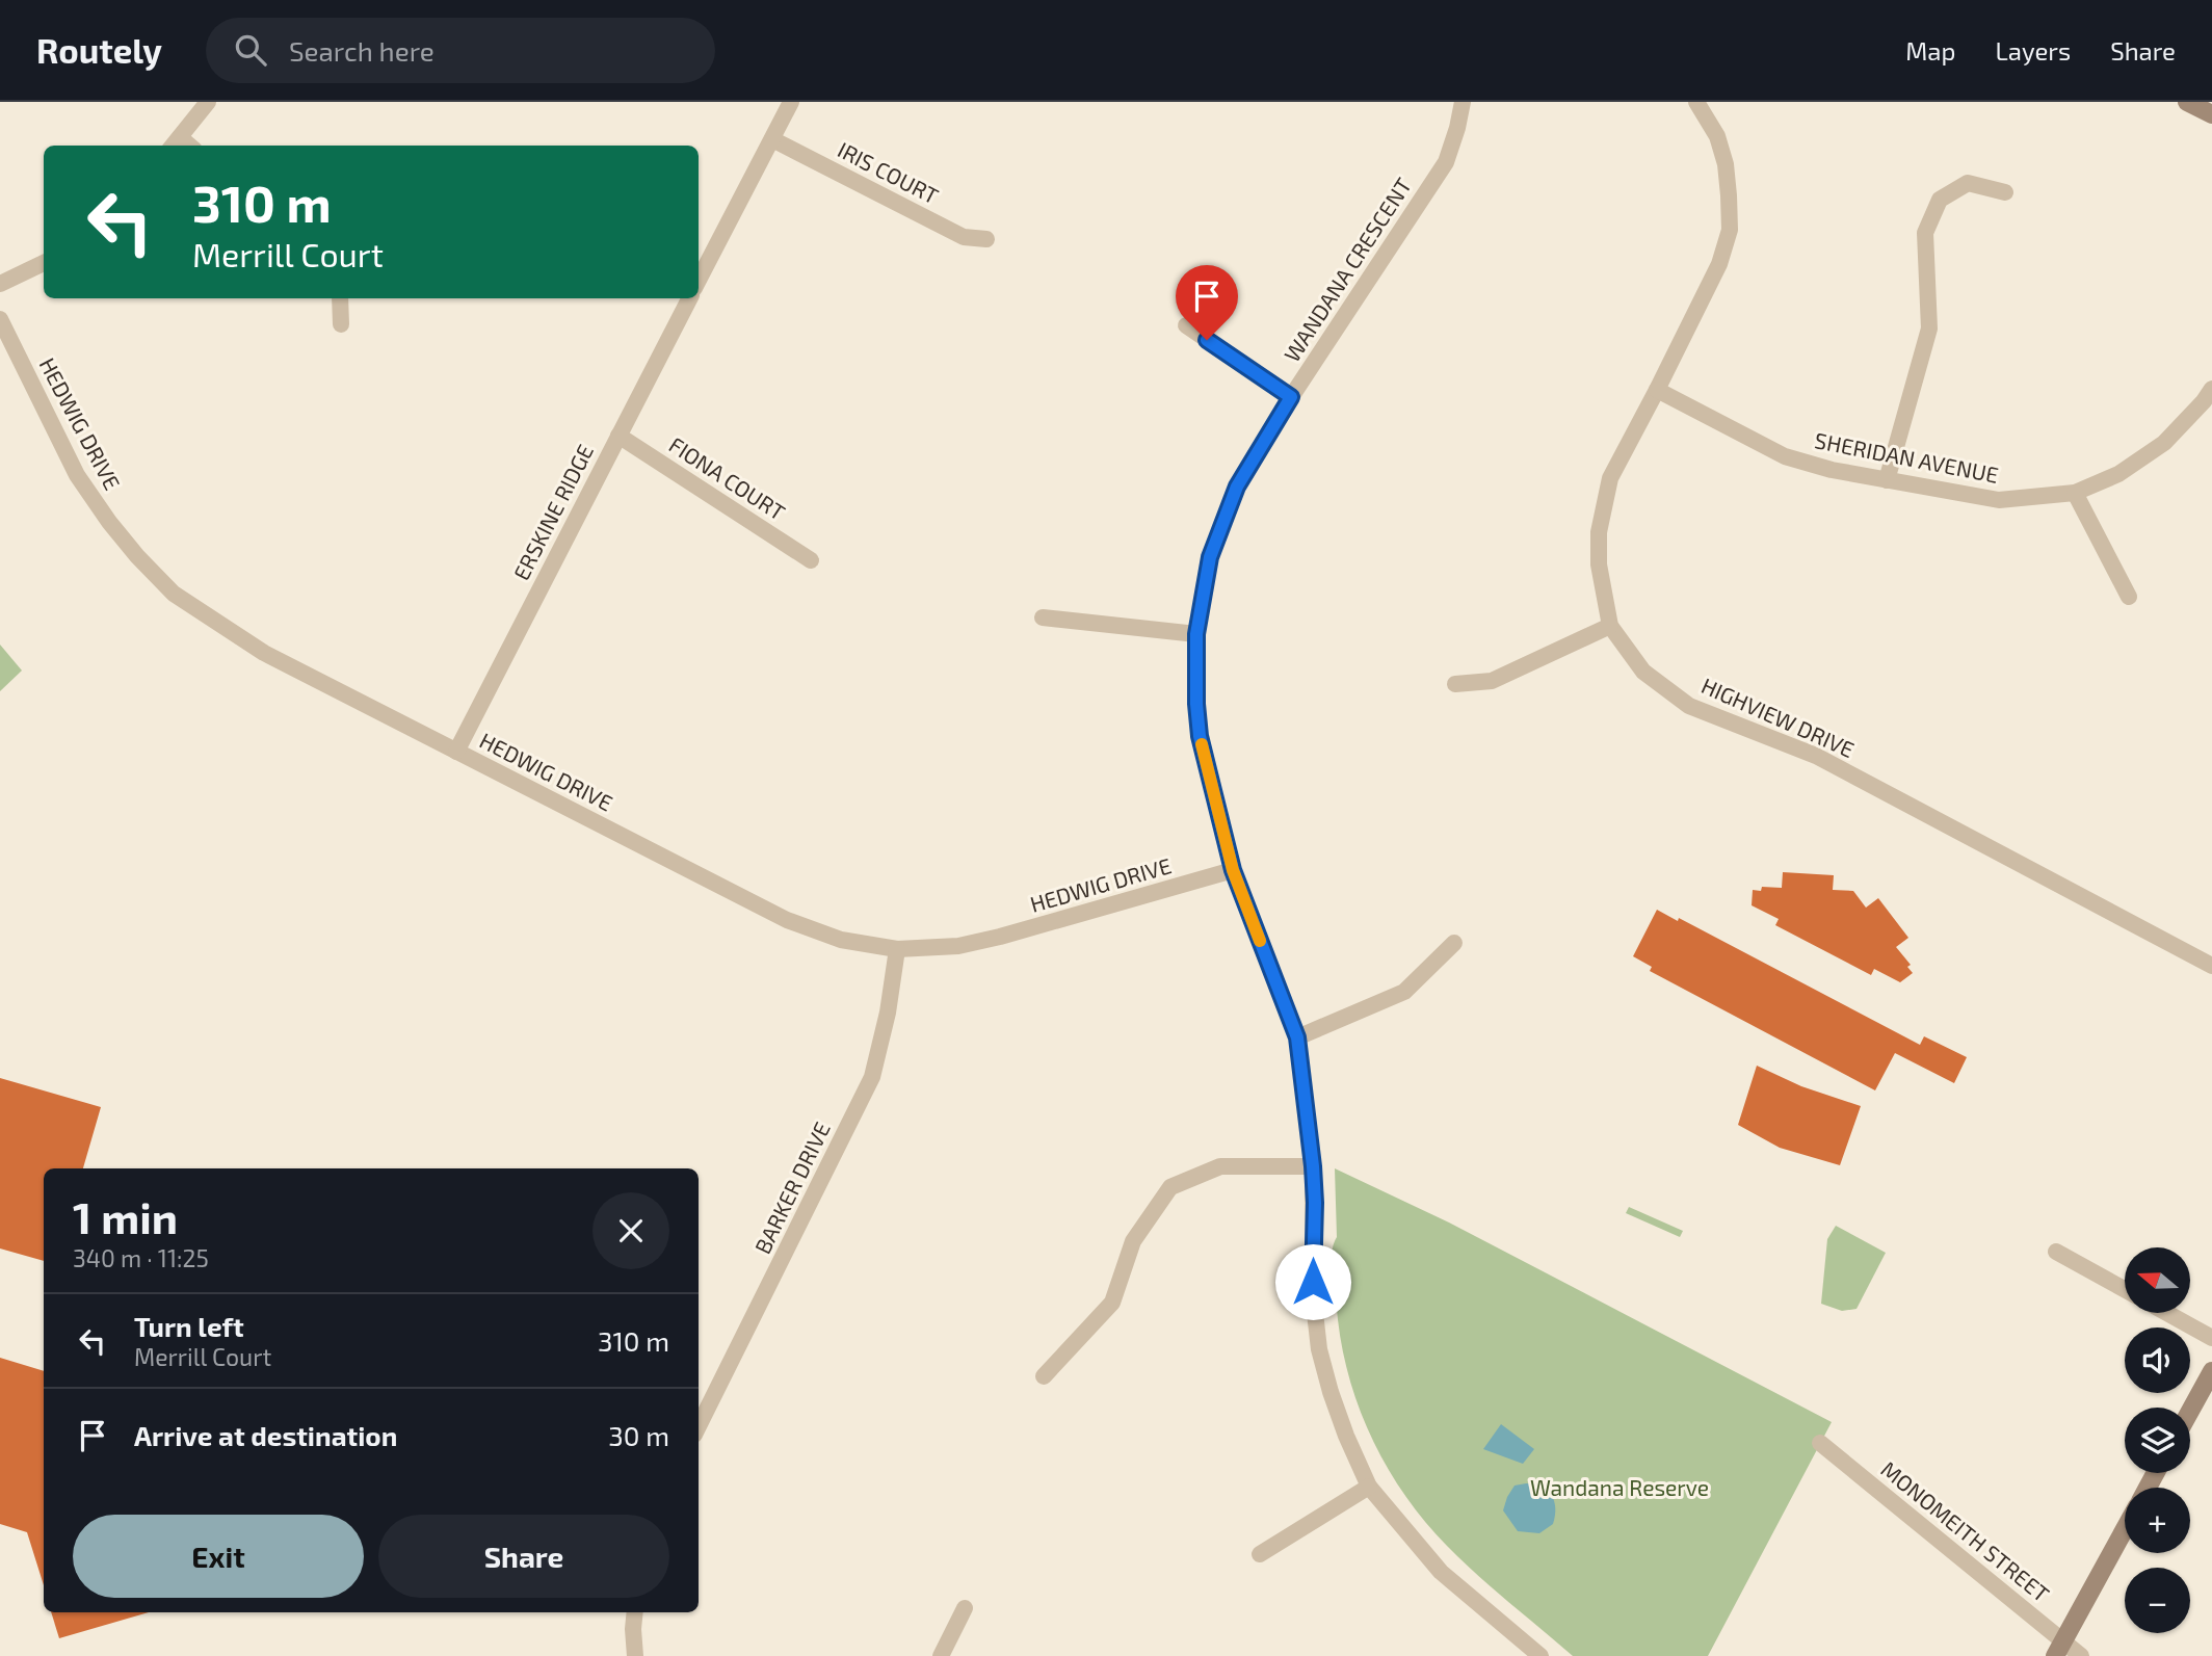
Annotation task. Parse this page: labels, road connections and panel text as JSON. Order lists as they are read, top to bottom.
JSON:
{
  "streets": {
    "street": [
      "IRIS COURT",
      "WANDANA CRESCENT",
      "HEDWIG DRIVE",
      "SHERIDAN AVENUE",
      "FIONA COURT",
      "ERSKINE RIDGE",
      "HIGHVIEW DRIVE",
      "BARKER DRIVE",
      "MONOMEITH STREET"
    ]
  },
  "crossings": [
    ["WANDANA CRESCENT", "HEDWIG DRIVE"],
    ["HEDWIG DRIVE", "ERSKINE RIDGE"],
    ["HEDWIG DRIVE", "BARKER DRIVE"],
    ["SHERIDAN AVENUE", "HIGHVIEW DRIVE"],
    ["FIONA COURT", "ERSKINE RIDGE"]
  ],
  "parks": ["Wandana Reserve"],
  "north": "left",
  "page": {
    "header": "Routely",
    "search": "Search here",
    "nav": ["Map", "Layers", "Share"],
    "turn": ["310 m", "Merrill Court"],
    "heading": ["1 min", "340 m · 11:25"],
    "map_buttons": ["+", "−"],
    "list": [
      {
        "name": "Turn left",
        "note": "Merrill Court",
        "value": "310 m"
      },
      {
        "name": "Arrive at destination",
        "value": "30 m"
      }
    ],
    "buttons": ["Exit", "Share"]
  }
}
